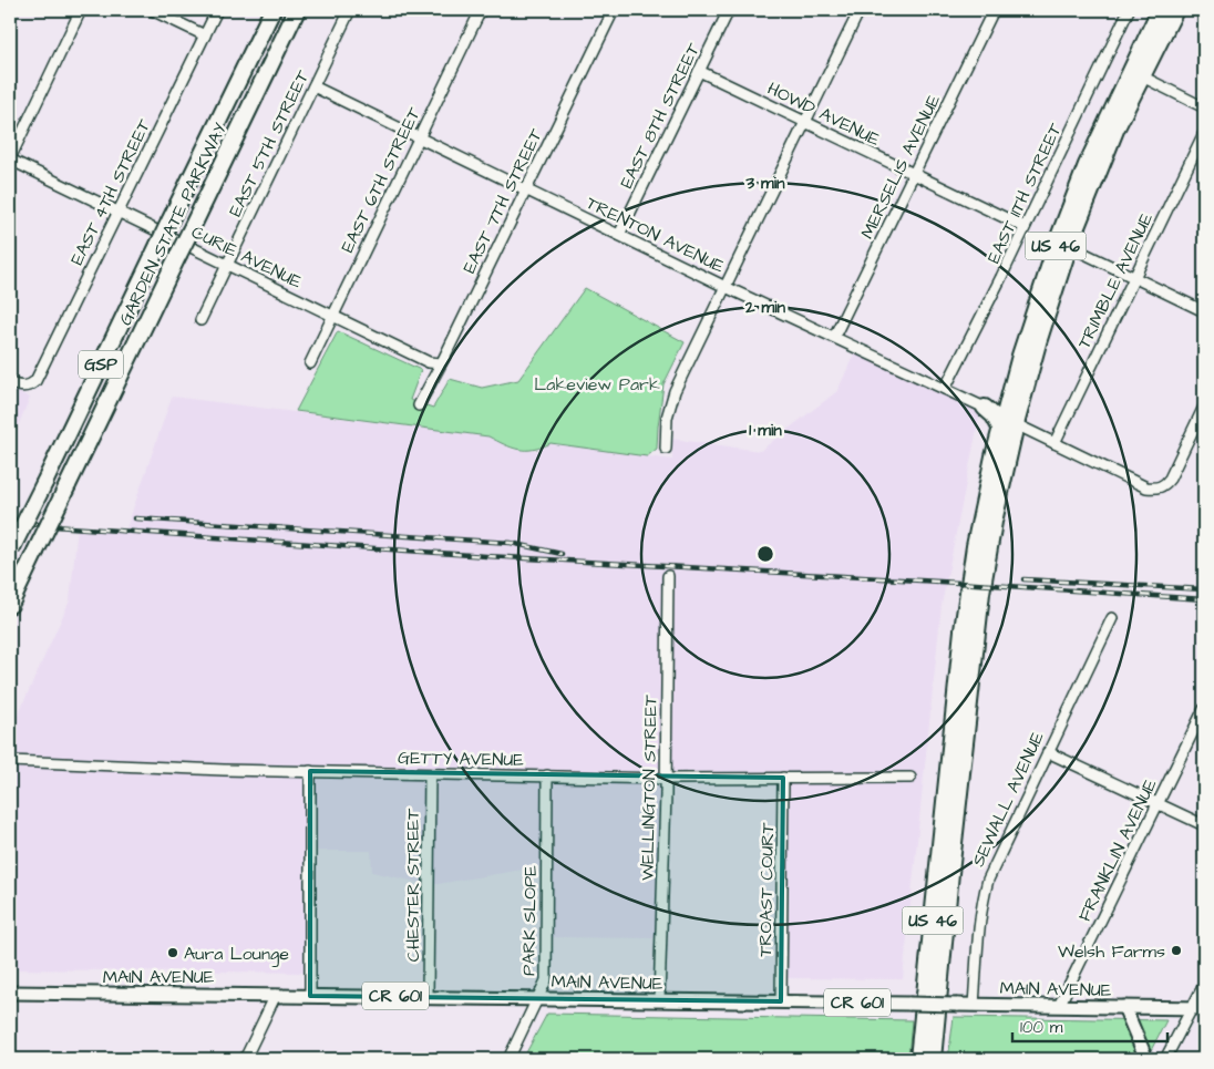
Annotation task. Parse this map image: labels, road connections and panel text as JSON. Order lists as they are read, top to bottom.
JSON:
{
  "streets": {
    "highway": ["GARDEN STATE PARKWAY", "US 46", "GSP"],
    "main road": ["MAIN AVENUE", "CR 601"],
    "street": [
      "HOWD AVENUE",
      "EAST 8TH STREET",
      "EAST 5TH STREET",
      "MERSELIS AVENUE",
      "EAST 6TH STREET",
      "EAST 4TH STREET",
      "EAST 11TH STREET",
      "EAST 7TH STREET",
      "TRENTON AVENUE",
      "CURIE AVENUE",
      "TRIMBLE AVENUE",
      "GETTY AVENUE",
      "WELLINGTON STREET",
      "SEWALL AVENUE",
      "FRANKLIN AVENUE",
      "CHESTER STREET",
      "TROAST COURT",
      "PARK SLOPE"
    ]
  },
  "crossings": [
    ["HOWD AVENUE", "EAST 8TH STREET"],
    ["HOWD AVENUE", "MERSELIS AVENUE"],
    ["HOWD AVENUE", "EAST 11TH STREET"],
    ["EAST 8TH STREET", "TRENTON AVENUE"],
    ["EAST 5TH STREET", "TRENTON AVENUE"],
    ["EAST 5TH STREET", "CURIE AVENUE"],
    ["MERSELIS AVENUE", "TRENTON AVENUE"],
    ["EAST 6TH STREET", "TRENTON AVENUE"],
    ["EAST 6TH STREET", "CURIE AVENUE"],
    ["EAST 4TH STREET", "CURIE AVENUE"],
    ["EAST 11TH STREET", "TRENTON AVENUE"],
    ["EAST 7TH STREET", "TRENTON AVENUE"],
    ["EAST 7TH STREET", "CURIE AVENUE"],
    ["GETTY AVENUE", "WELLINGTON STREET"],
    ["GETTY AVENUE", "CHESTER STREET"],
    ["GETTY AVENUE", "TROAST COURT"],
    ["GETTY AVENUE", "PARK SLOPE"],
    ["WELLINGTON STREET", "MAIN AVENUE"],
    ["SEWALL AVENUE", "MAIN AVENUE"],
    ["FRANKLIN AVENUE", "MAIN AVENUE"],
    ["CHESTER STREET", "MAIN AVENUE"],
    ["TROAST COURT", "MAIN AVENUE"],
    ["PARK SLOPE", "MAIN AVENUE"]
  ],
  "parks": ["Lakeview Park"],
  "places": ["Welsh Farms", "Aura Lounge"],
  "scale_bar": "100 m",
  "rings": ["3 min", "2 min", "1 min"]
}
